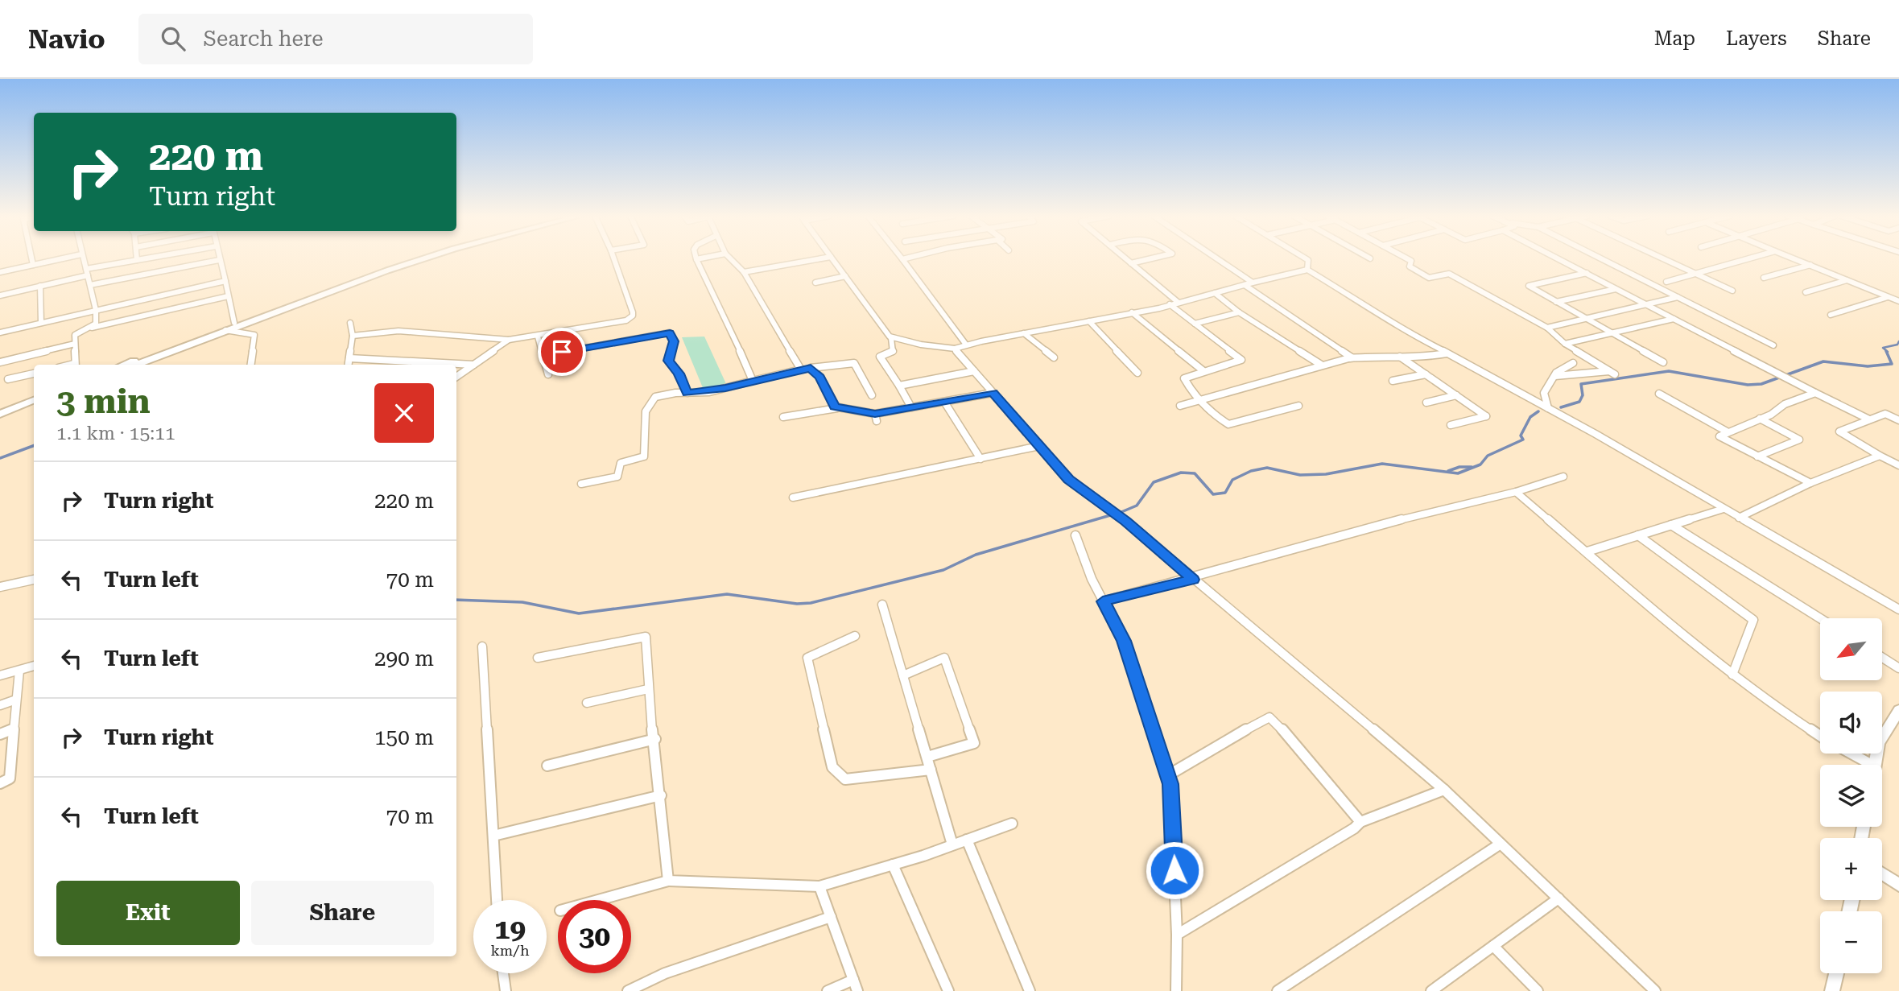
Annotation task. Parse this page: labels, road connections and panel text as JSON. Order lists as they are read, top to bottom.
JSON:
{
  "north": "bottom left",
  "page": {
    "header": "Navio",
    "search": "Search here",
    "nav": ["Map", "Layers", "Share"],
    "turn": ["220 m", "Turn right"],
    "heading": ["3 min", "1.1 km · 15:11"],
    "list": [
      {
        "name": "Turn right",
        "value": "220 m"
      },
      {
        "name": "Turn left",
        "value": "70 m"
      },
      {
        "name": "Turn left",
        "value": "290 m"
      },
      {
        "name": "Turn right",
        "value": "150 m"
      },
      {
        "name": "Turn left",
        "value": "70 m"
      }
    ],
    "map_buttons": ["+", "−"],
    "buttons": ["Exit", "Share"],
    "speed": "19 km/h",
    "limit": "30"
  }
}
